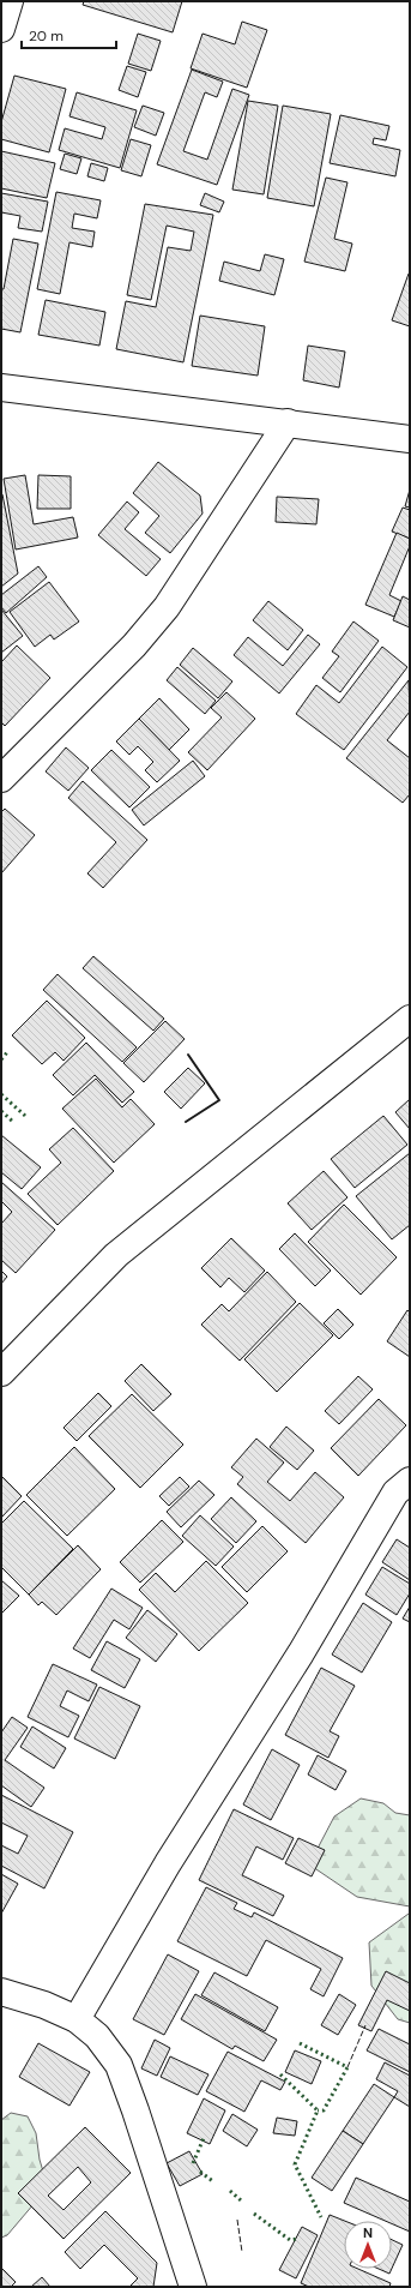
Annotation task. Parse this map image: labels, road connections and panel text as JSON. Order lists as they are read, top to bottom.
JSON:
{
  "scale_bar": "20 m",
  "north": "top"
}
